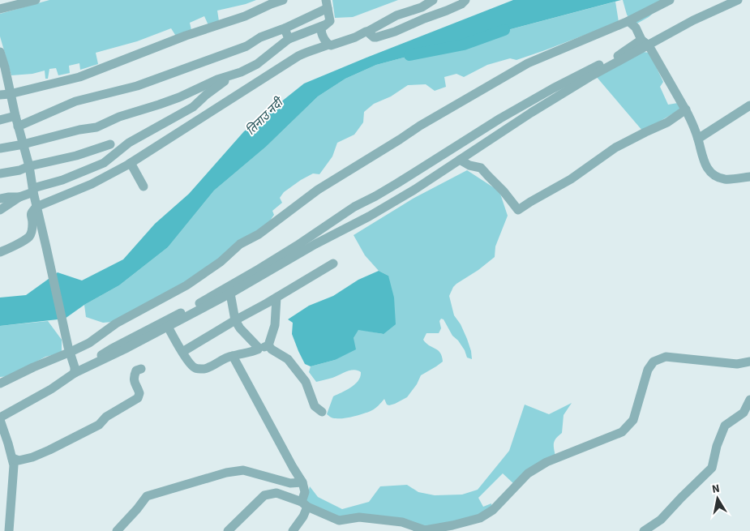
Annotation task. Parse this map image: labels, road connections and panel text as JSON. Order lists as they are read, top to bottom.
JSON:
{
  "water": ["तिनाउ नदी"],
  "north": "top"
}
